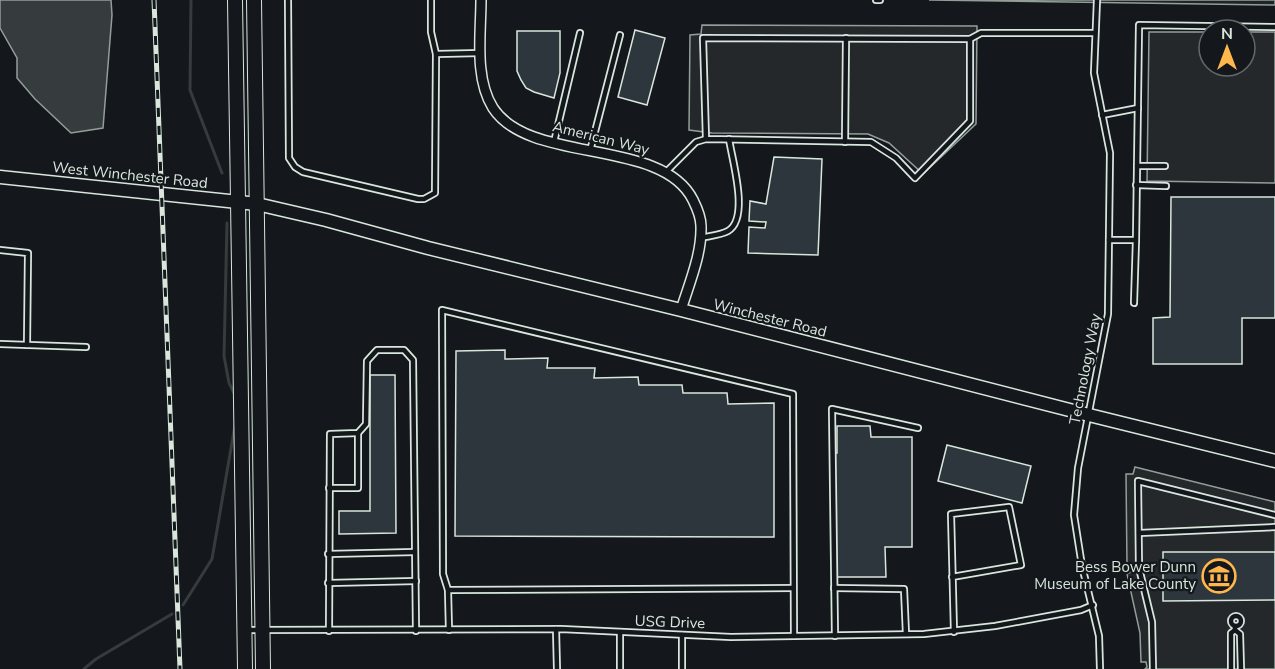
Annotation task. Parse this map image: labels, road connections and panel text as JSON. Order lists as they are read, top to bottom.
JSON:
{
  "streets": {
    "main road": ["West Winchester Road", "Winchester Road"],
    "street": ["American Way"],
    "lane": ["Technology Way", "USG Drive"]
  },
  "crossings": [
    ["American Way", "Winchester Road"],
    ["West Winchester Road", "Winchester Road"],
    ["Winchester Road", "Technology Way"],
    ["Technology Way", "USG Drive"]
  ],
  "places": {
    "museum": ["Bess Bower Dunn Museum of Lake County"]
  },
  "north": "top"
}
